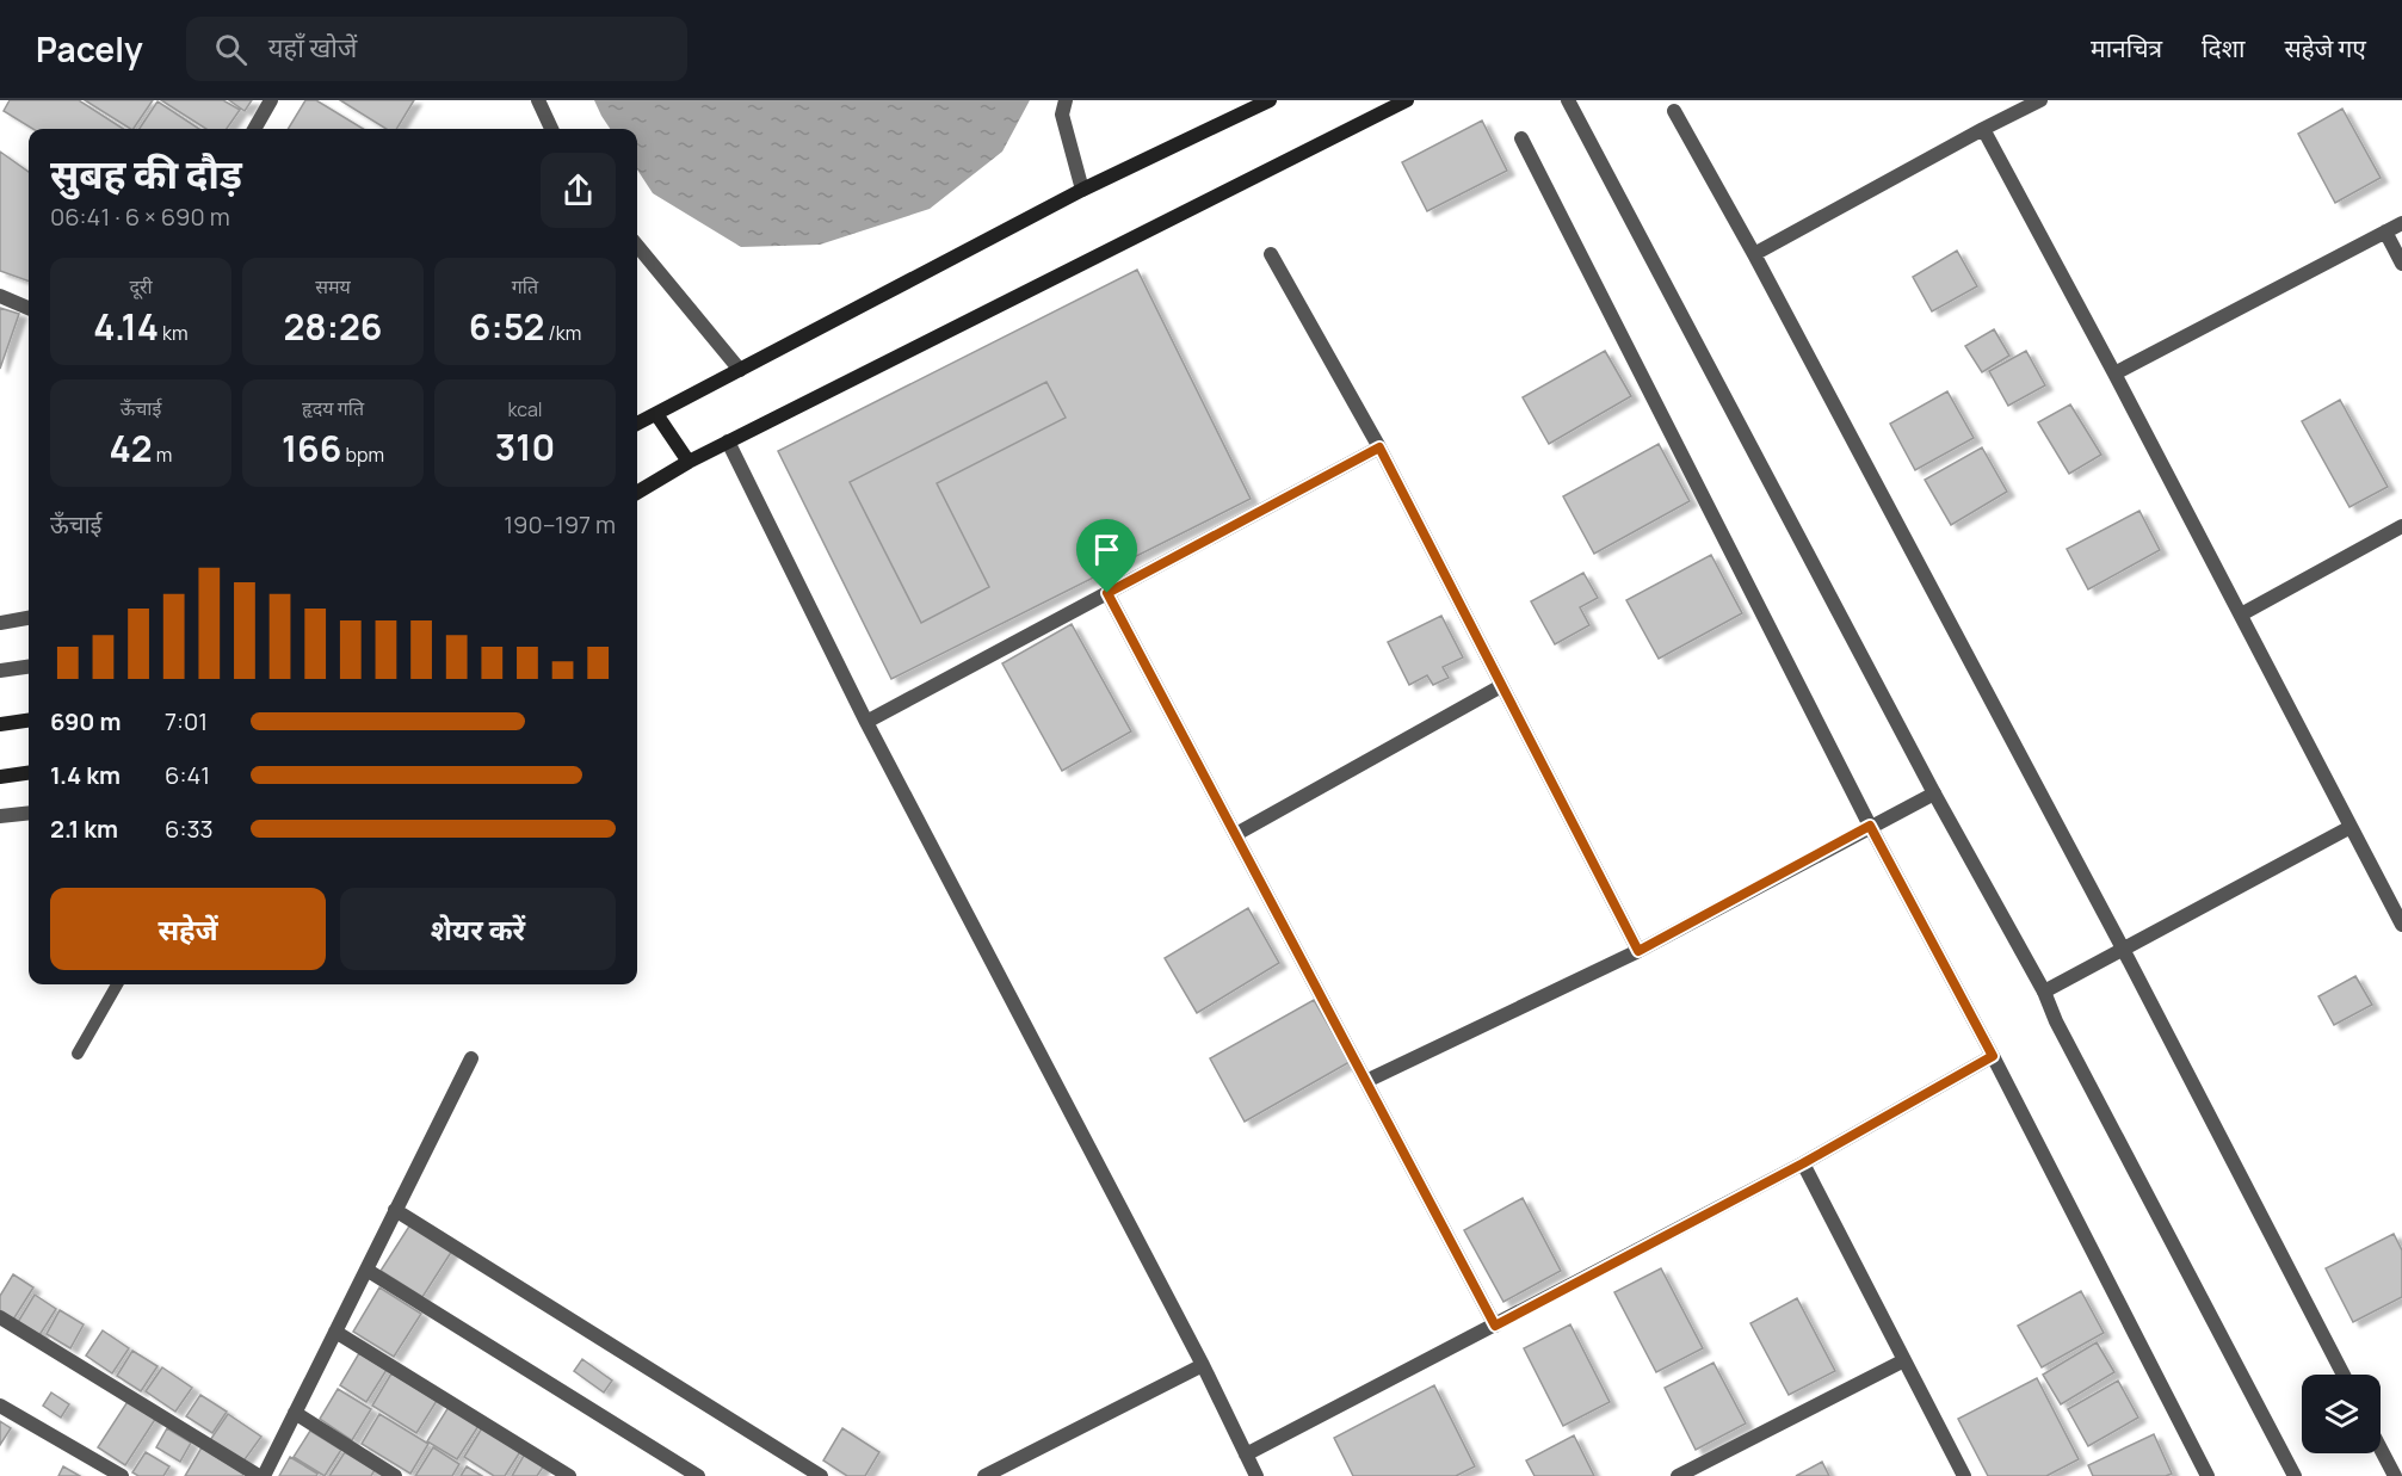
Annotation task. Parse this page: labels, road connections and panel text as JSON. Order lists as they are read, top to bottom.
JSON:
{
  "page": {
    "header": "Pacely",
    "search": "यहाँ खोजें",
    "nav": ["मानचित्र", "दिशा", "सहेजे गए"],
    "heading": ["सुबह की दौड़", "06:41 · 6 × 690 m"],
    "stats": [
      ["दूरी", "4.14 km"],
      ["समय", "28:26"],
      ["गति", "6:52 /km"],
      ["ऊँचाई", "42 m"],
      ["हृदय गति", "166 bpm"],
      ["kcal", "310"]
    ],
    "chart": ["ऊँचाई", "190–197 m"],
    "list": [
      {
        "name": "690 m",
        "note": "7:01"
      },
      {
        "name": "1.4 km",
        "note": "6:41"
      },
      {
        "name": "2.1 km",
        "note": "6:33"
      }
    ],
    "buttons": ["सहेजें", "शेयर करें"]
  }
}
